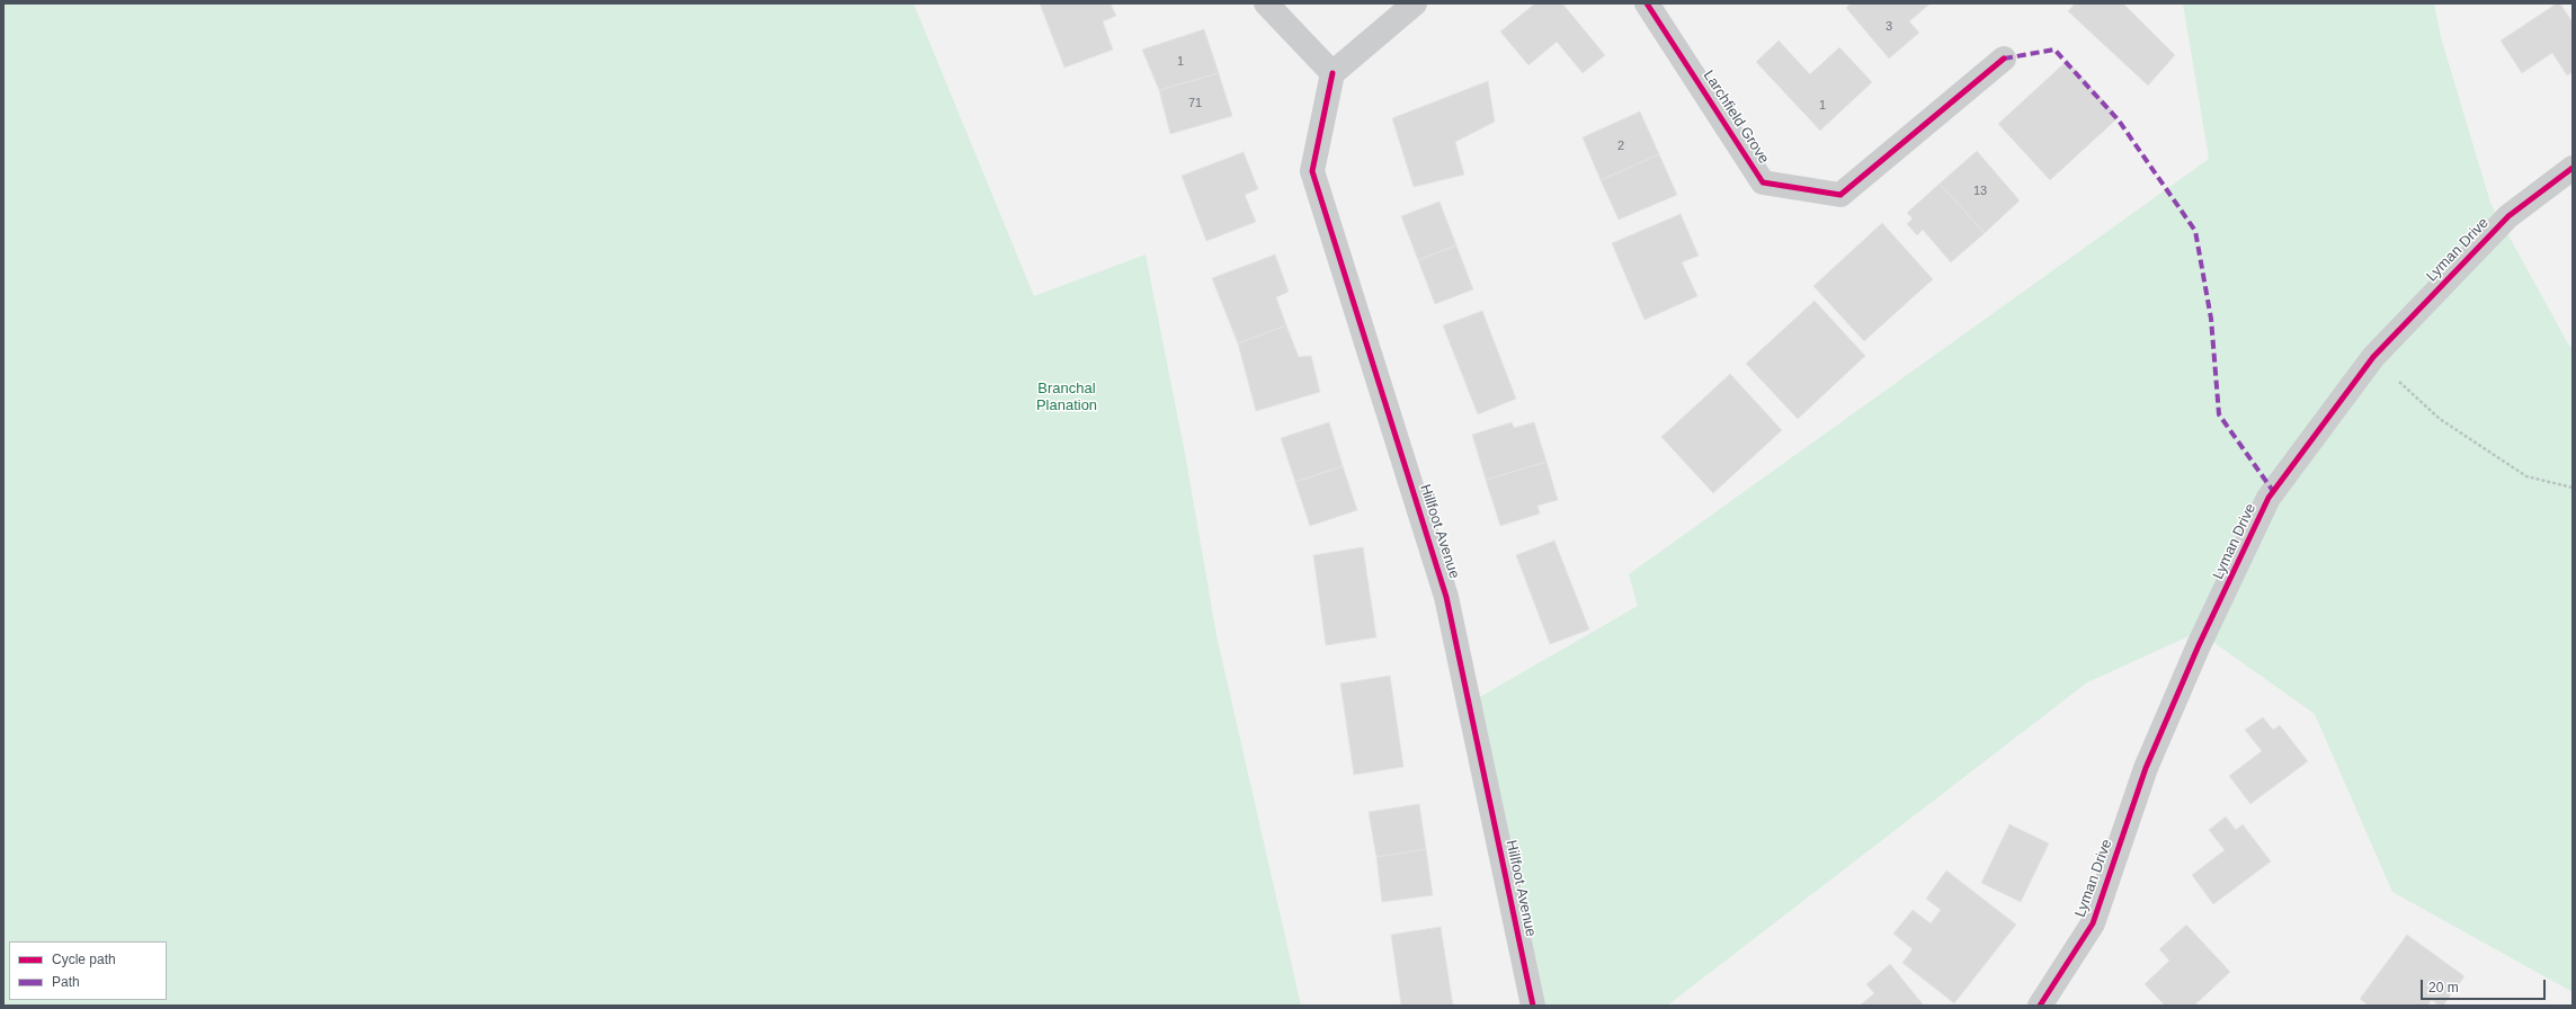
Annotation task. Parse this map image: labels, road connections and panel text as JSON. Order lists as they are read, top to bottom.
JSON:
{
  "streets": {
    "street": ["Larchfield Grove", "Lyman Drive", "Hillfoot Avenue"]
  },
  "parks": ["Branchal Planation"],
  "house_numbers": [
    "3",
    "1",
    "71",
    "1",
    "2",
    "13"
  ],
  "legend": ["Cycle path", "Path"],
  "scale_bar": "20 m"
}
